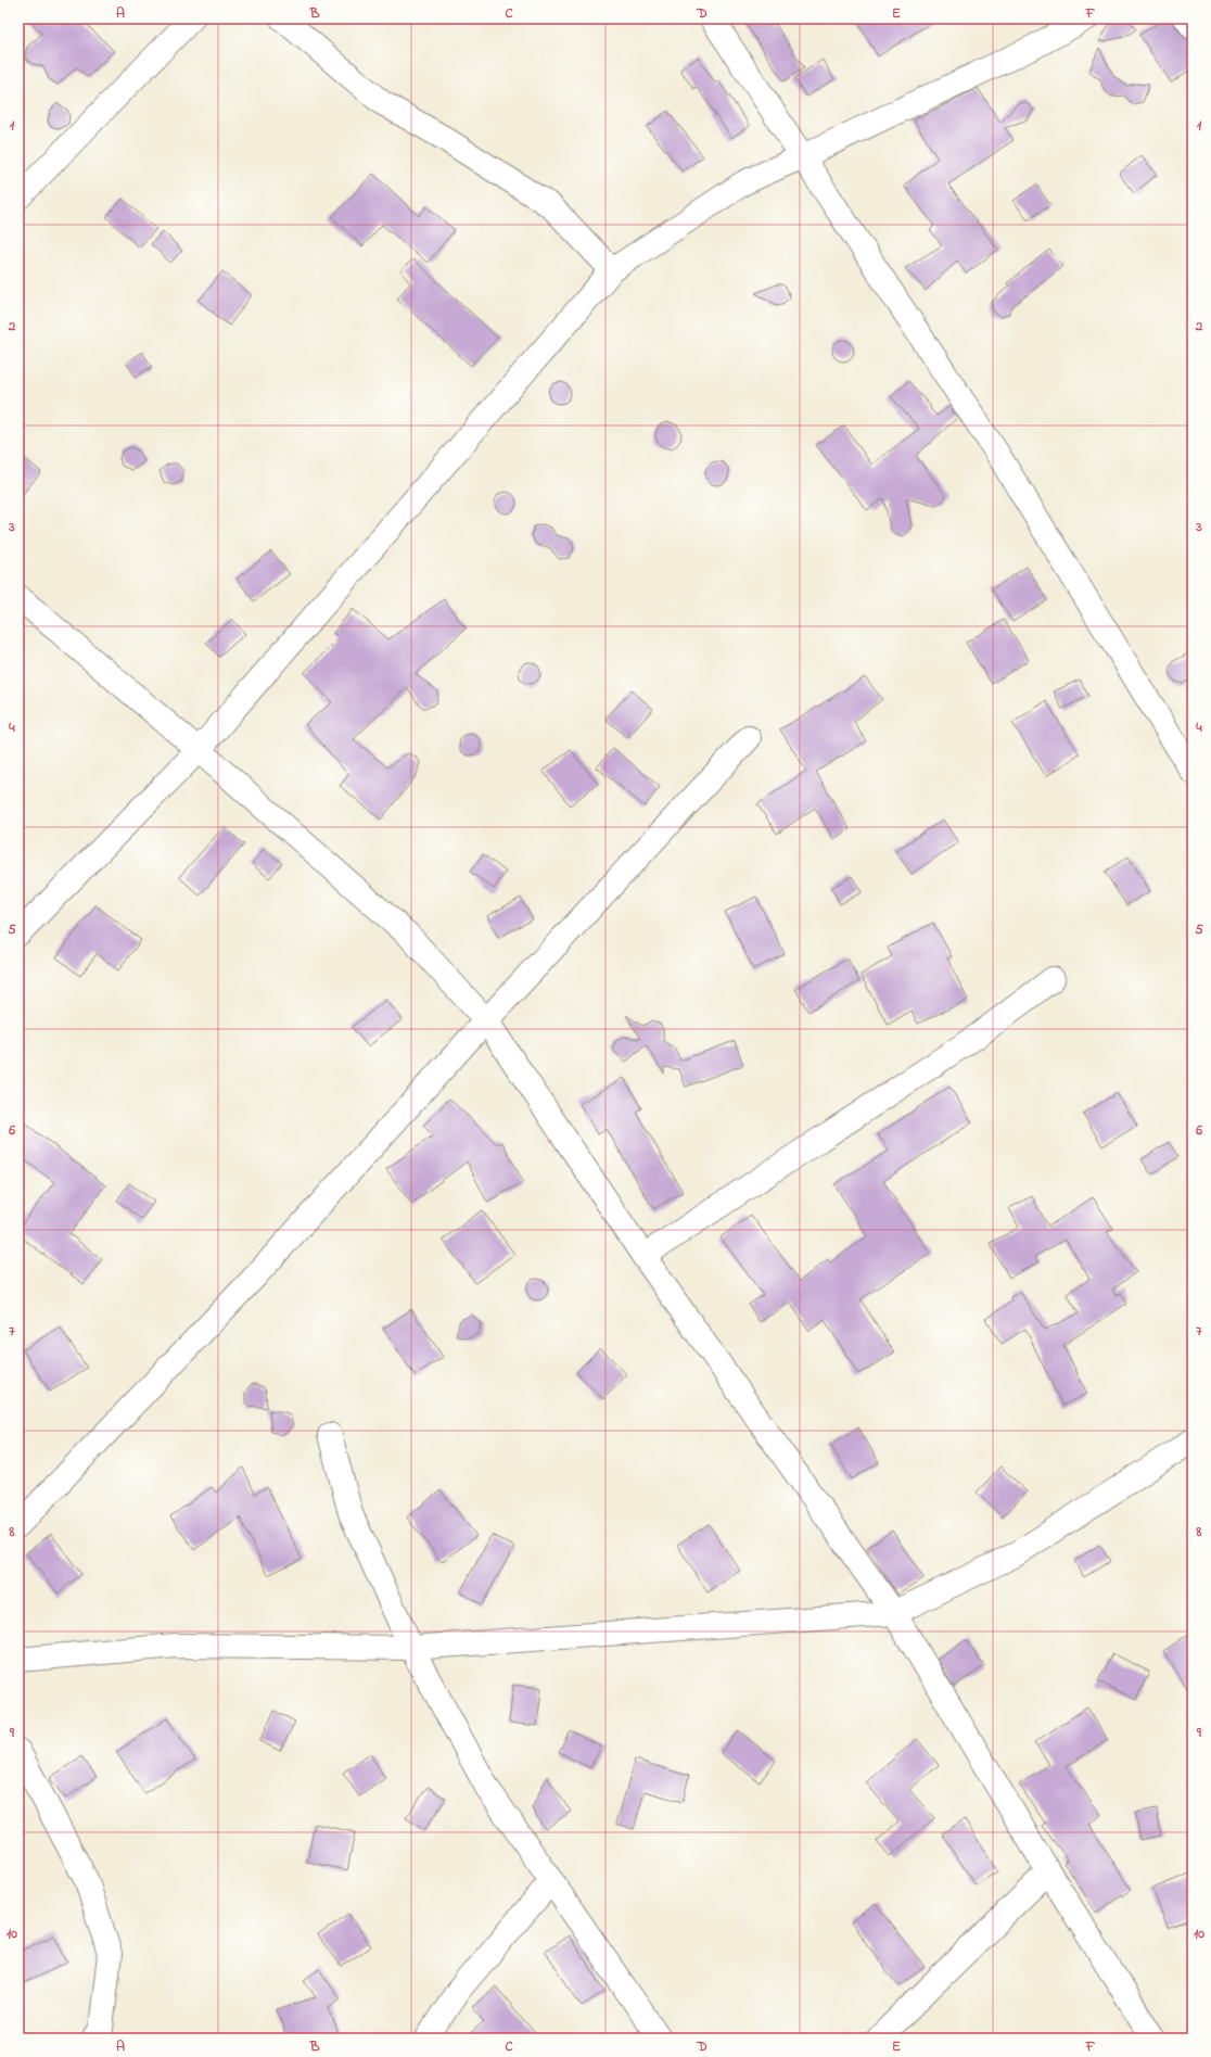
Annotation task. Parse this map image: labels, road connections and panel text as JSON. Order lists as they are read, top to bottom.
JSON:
{
  "grid": {
    "columns": [
      "A",
      "B",
      "C",
      "D",
      "E",
      "F"
    ],
    "rows": [
      "1",
      "2",
      "3",
      "4",
      "5",
      "6",
      "7",
      "8",
      "9",
      "10"
    ]
  }
}
